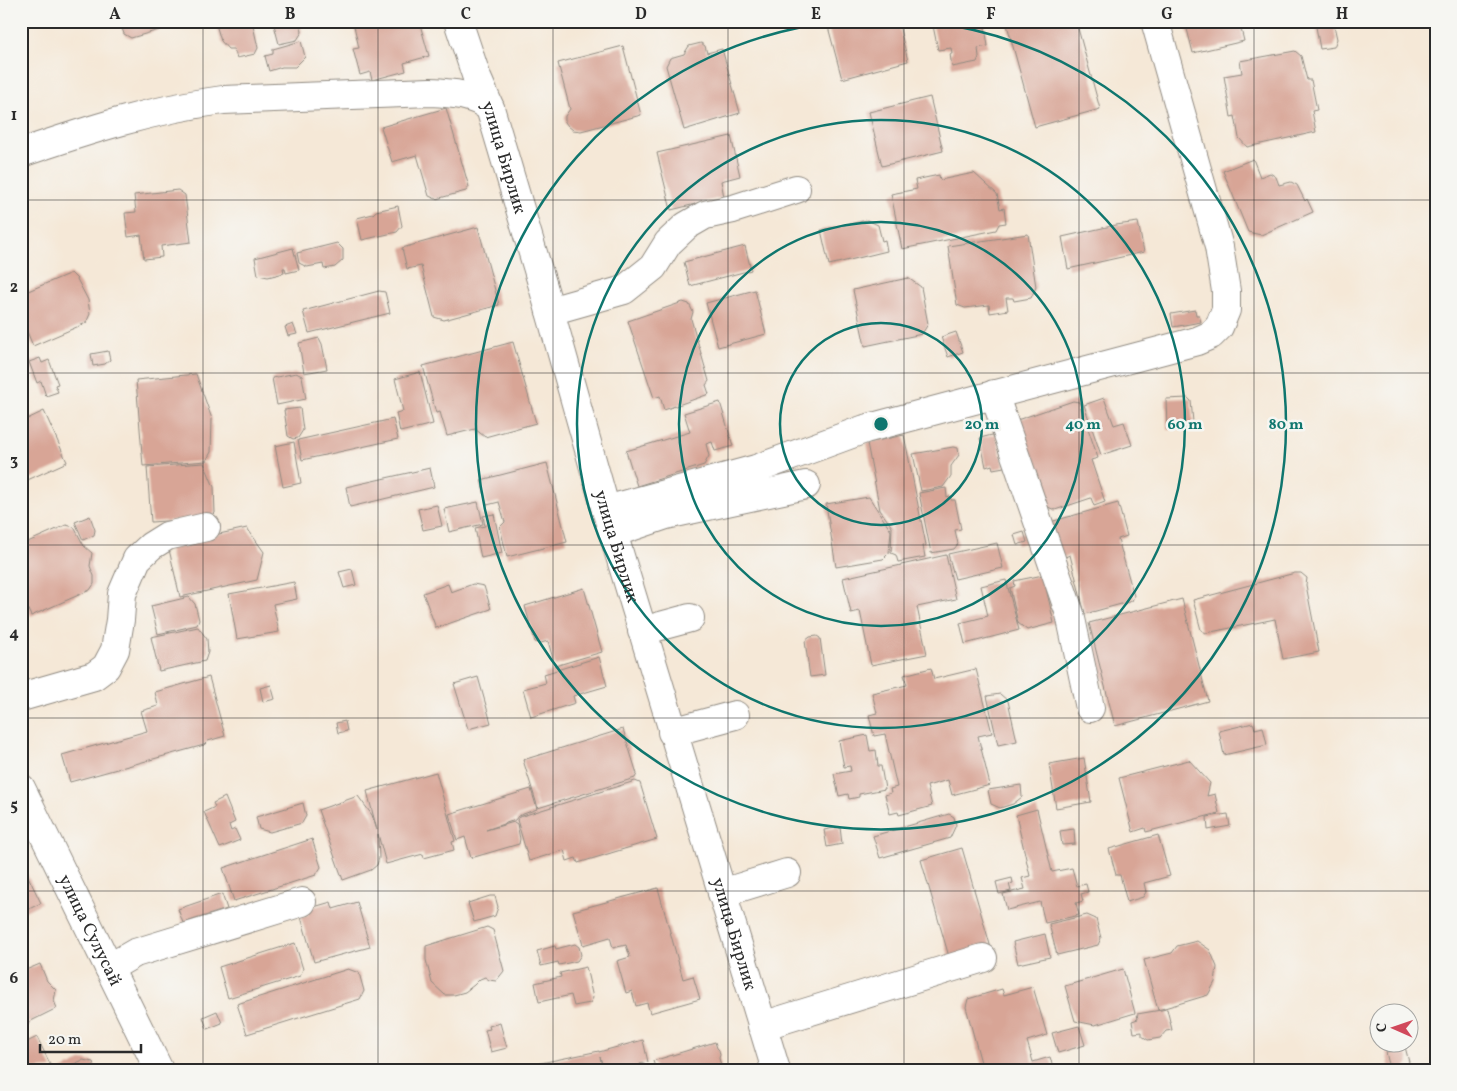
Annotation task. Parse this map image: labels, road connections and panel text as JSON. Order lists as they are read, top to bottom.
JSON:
{
  "streets": {
    "street": ["улица Бирлик", "улица Сулусай"]
  },
  "scale_bar": "20 m",
  "north": "left",
  "grid": {
    "columns": [
      "A",
      "B",
      "C",
      "D",
      "E",
      "F",
      "G",
      "H"
    ],
    "rows": [
      "1",
      "2",
      "3",
      "4",
      "5",
      "6"
    ]
  },
  "rings": [
    "20 m",
    "40 m",
    "60 m",
    "80 m"
  ]
}
